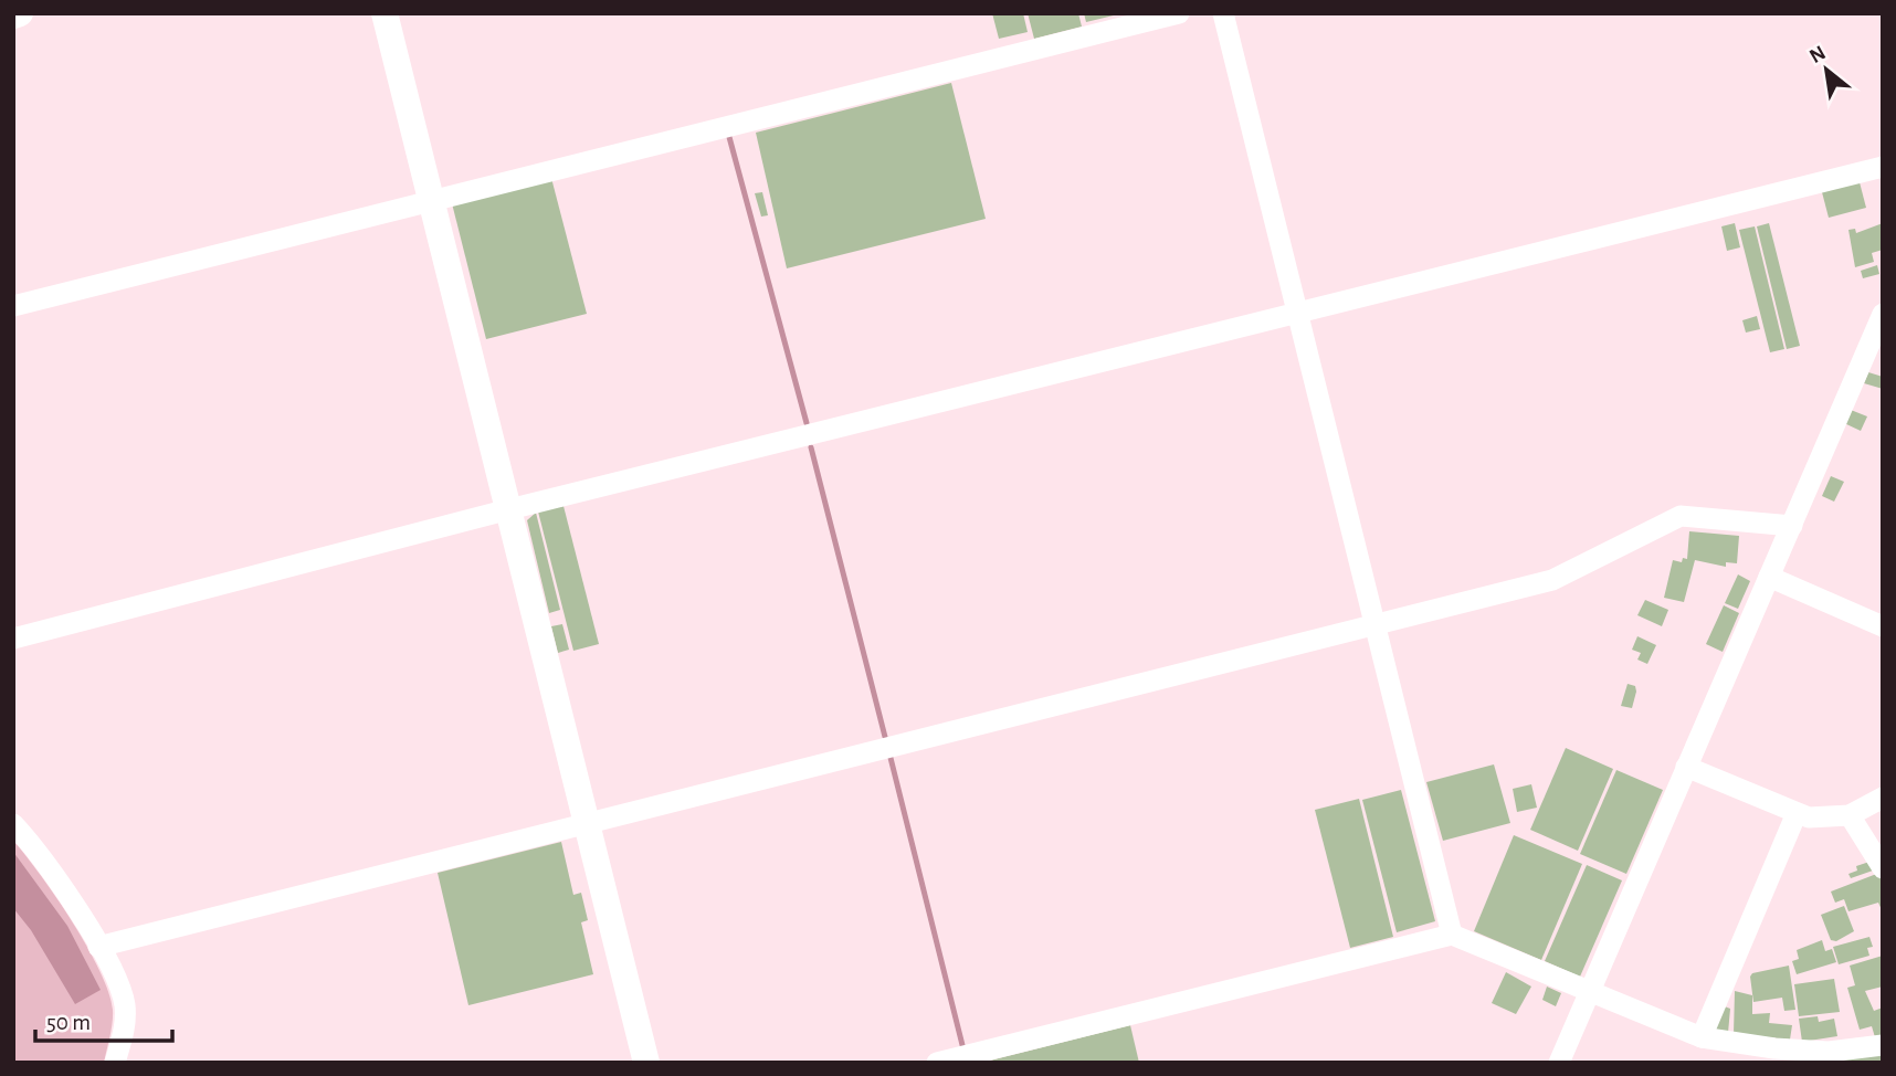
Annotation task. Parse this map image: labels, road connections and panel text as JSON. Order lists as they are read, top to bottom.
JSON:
{
  "scale_bar": "50 m",
  "north": "top left"
}
